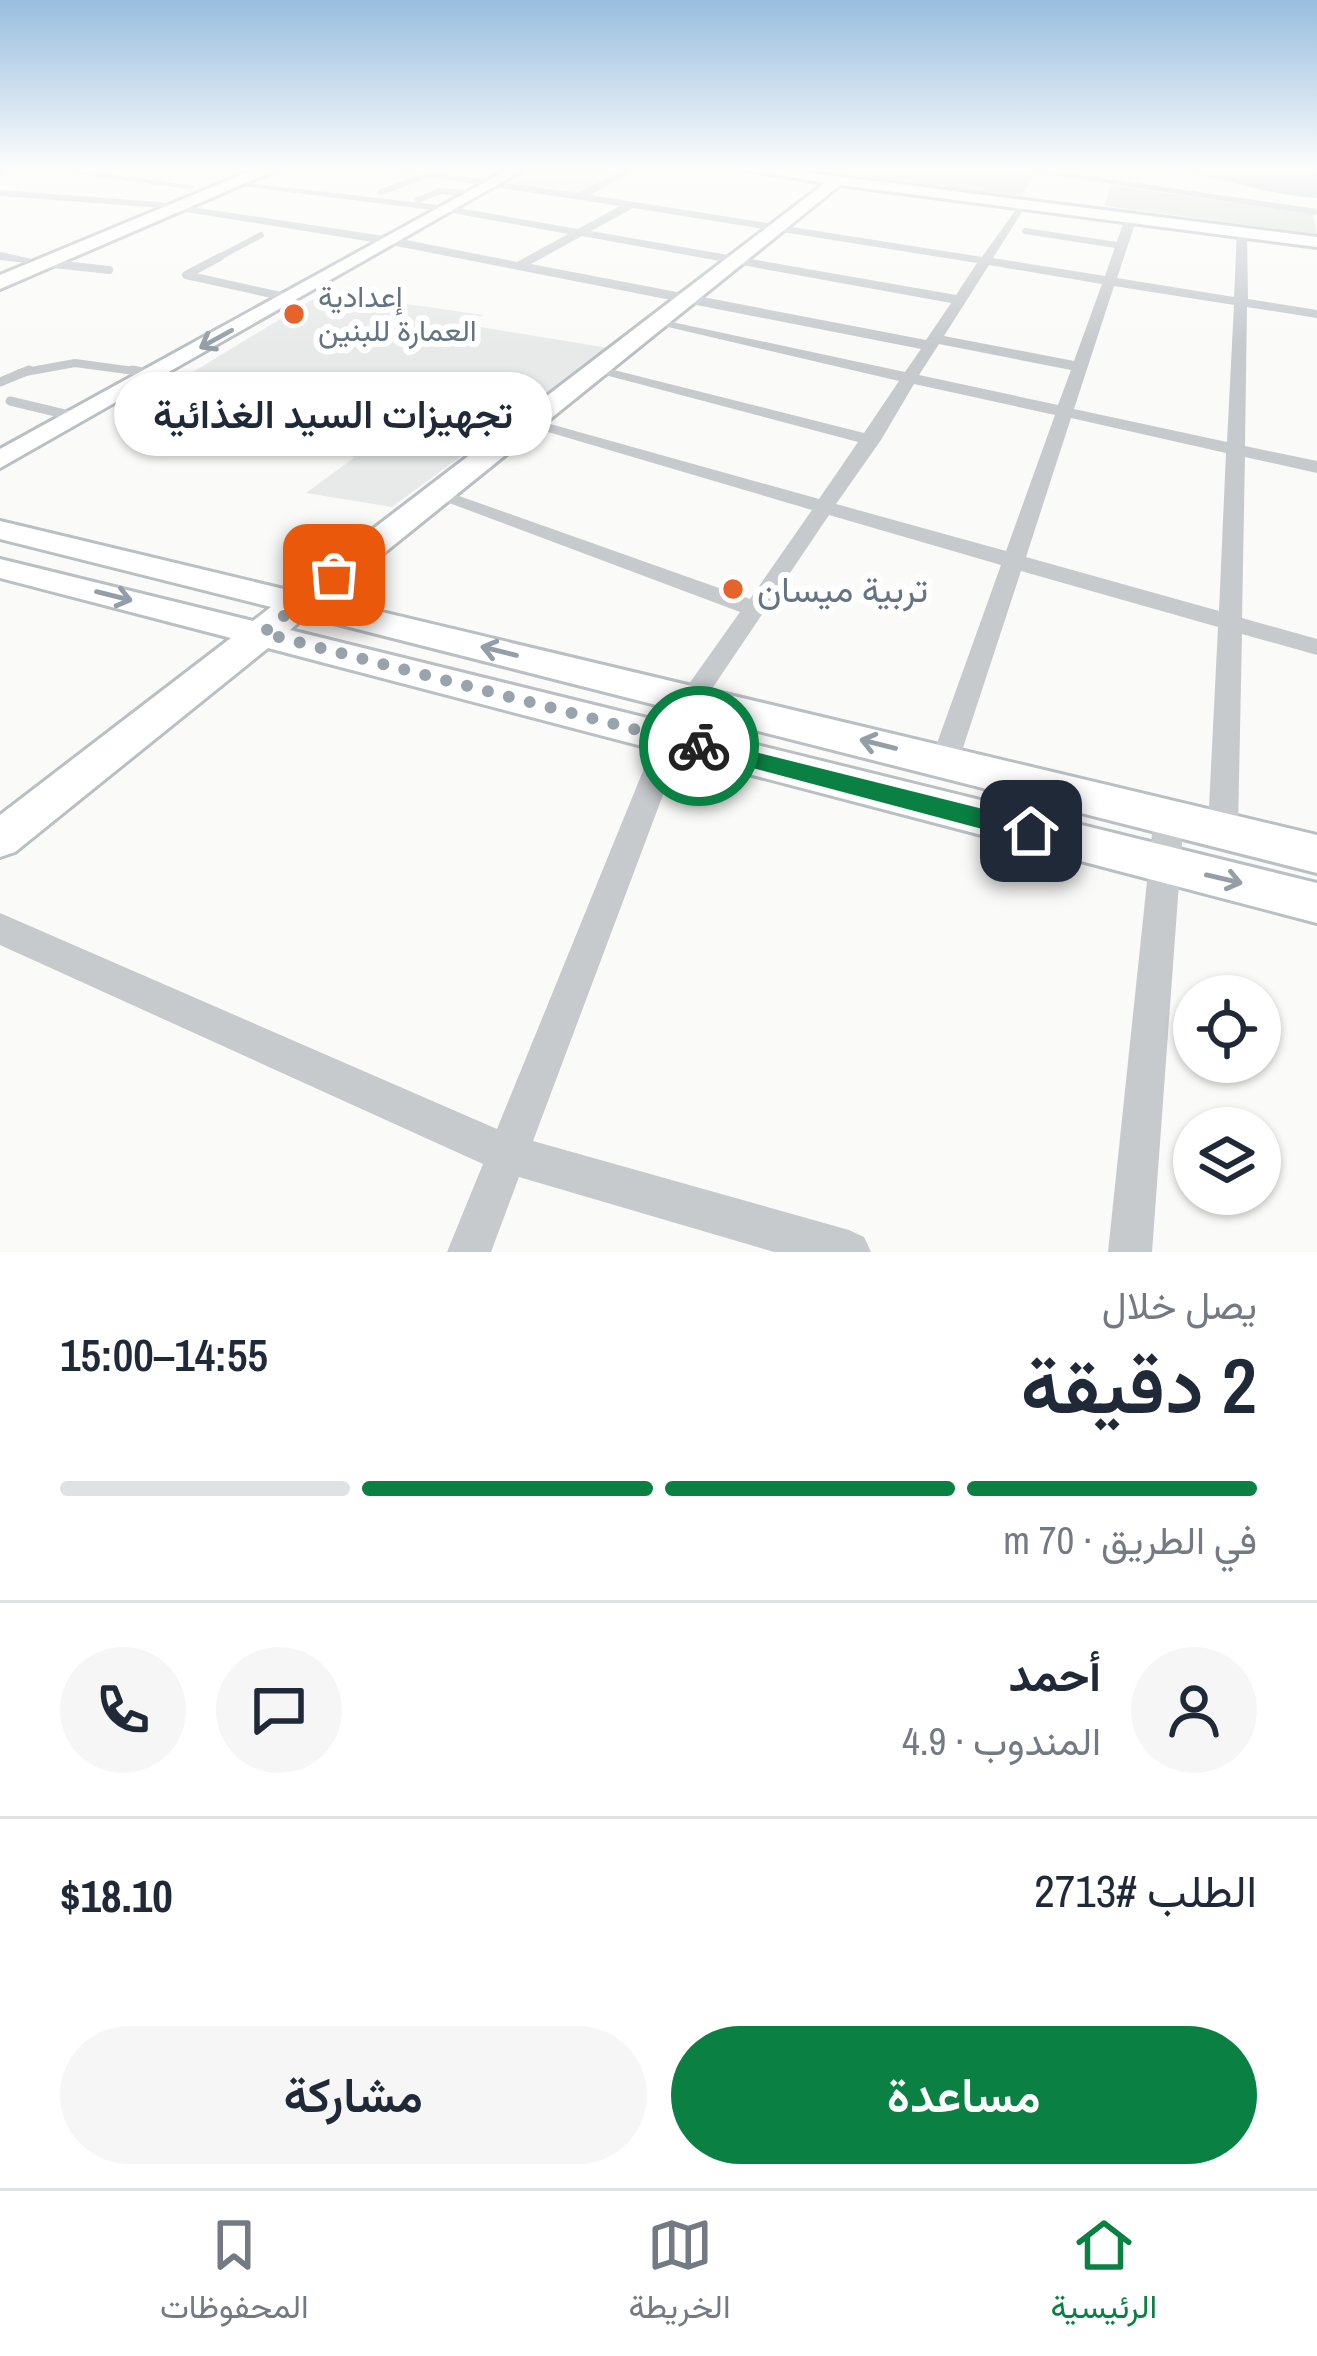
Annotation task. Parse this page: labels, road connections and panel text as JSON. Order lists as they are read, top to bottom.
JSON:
{
  "places": ["إعدادية العمارة للبنين", "تجهيزات السيد الغذائية", "تربية ميسان"],
  "page": {
    "bubble": "تجهيزات السيد الغذائية",
    "heading": ["2 دقيقة", "يصل خلال", "14:55–15:00"],
    "panel": [
      "أحمد",
      "المندوب · 4.9",
      "الطلب #2713",
      "$18.10"
    ],
    "bar": "في الطريق · 70 m",
    "buttons": ["مساعدة", "مشاركة"],
    "tabs": ["الرئيسية", "الخريطة", "المحفوظات"]
  }
}
